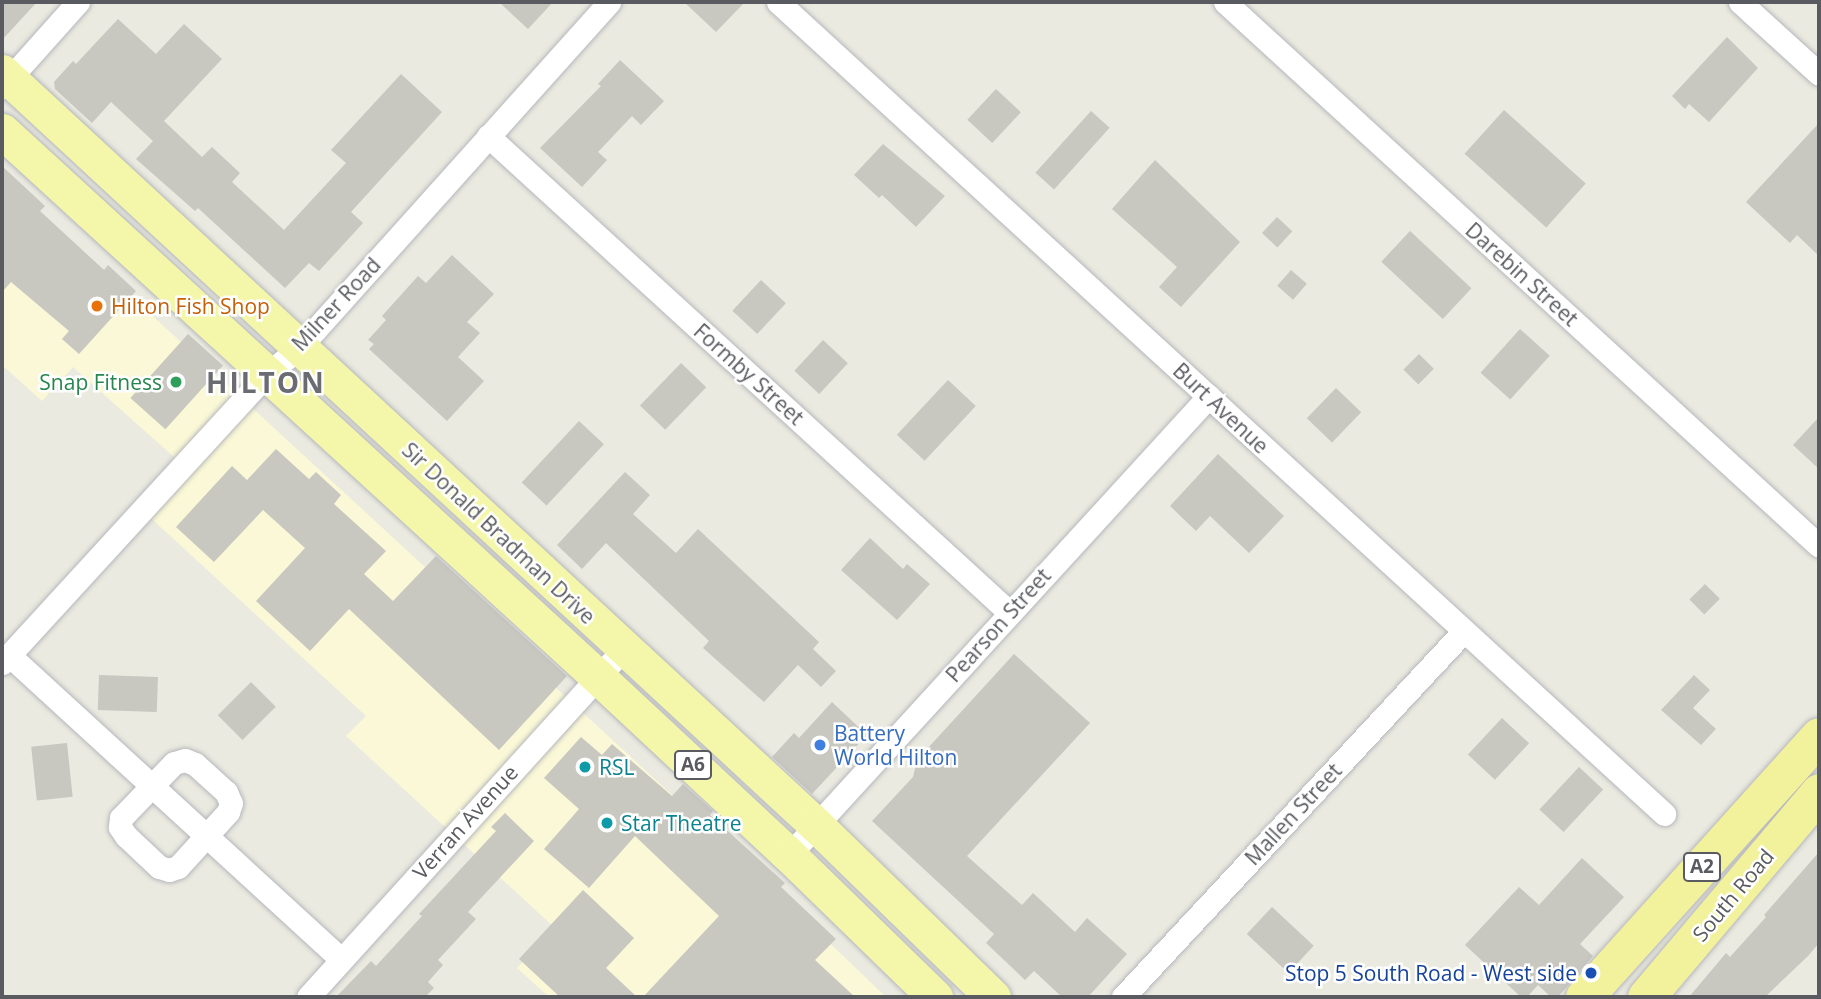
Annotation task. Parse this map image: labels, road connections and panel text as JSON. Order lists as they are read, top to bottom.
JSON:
{
  "streets": {
    "highway": ["A2", "South Road"],
    "main road": ["Sir Donald Bradman Drive", "A6"],
    "street": [
      "Darebin Street",
      "Milner Road",
      "Formby Street",
      "Burt Avenue",
      "Pearson Street",
      "Mallen Street",
      "Verran Avenue"
    ]
  },
  "crossings": [
    ["Milner Road", "Formby Street"],
    ["Milner Road", "Sir Donald Bradman Drive"],
    ["Formby Street", "Pearson Street"],
    ["Burt Avenue", "Pearson Street"],
    ["Burt Avenue", "Mallen Street"],
    ["Sir Donald Bradman Drive", "Pearson Street"],
    ["Sir Donald Bradman Drive", "Verran Avenue"]
  ],
  "districts": ["HILTON"],
  "places": [
    "Hilton Fish Shop",
    "Snap Fitness",
    "Battery World Hilton",
    "RSL",
    "Star Theatre",
    "Stop 5 South Road - West side"
  ]
}
